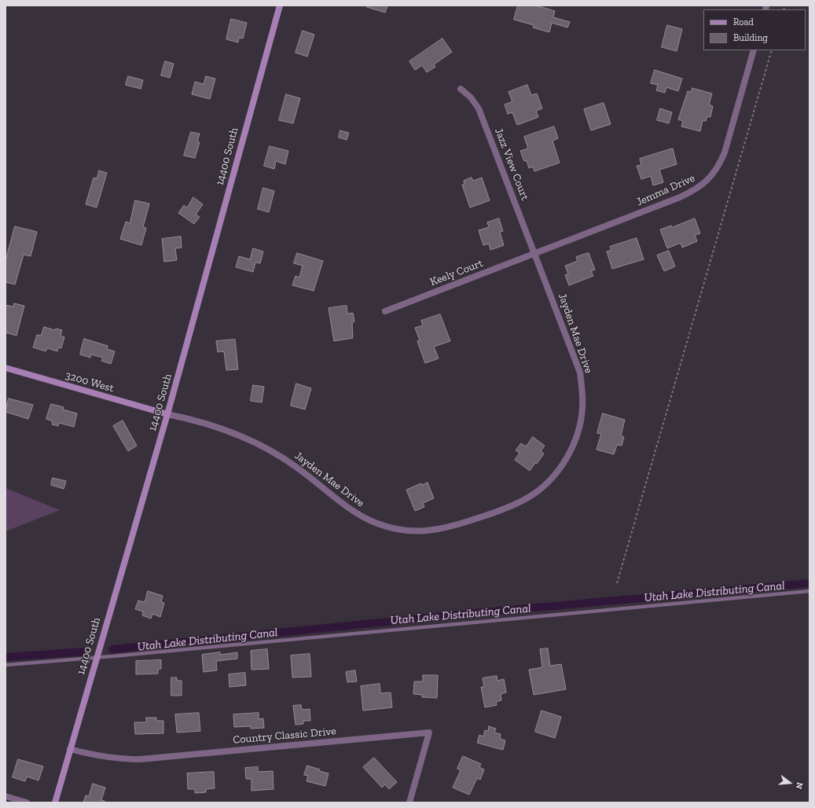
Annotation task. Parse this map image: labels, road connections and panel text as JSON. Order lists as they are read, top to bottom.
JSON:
{
  "streets": {
    "street": [
      "14400 South",
      "Jazz View Court",
      "Jemma Drive",
      "Keely Court",
      "Jayden Mae Drive",
      "3200 West",
      "Country Classic Drive"
    ]
  },
  "crossings": [
    ["14400 South", "Jayden Mae Drive"],
    ["14400 South", "3200 West"],
    ["14400 South", "Country Classic Drive"],
    ["Jazz View Court", "Jemma Drive"],
    ["Jazz View Court", "Keely Court"],
    ["Jazz View Court", "Jayden Mae Drive"],
    ["Jemma Drive", "Keely Court"],
    ["Jemma Drive", "Jayden Mae Drive"],
    ["Keely Court", "Jayden Mae Drive"],
    ["Jayden Mae Drive", "3200 West"]
  ],
  "water": ["Utah Lake Distributing Canal"],
  "legend": ["Road", "Building"],
  "north": "right"
}
